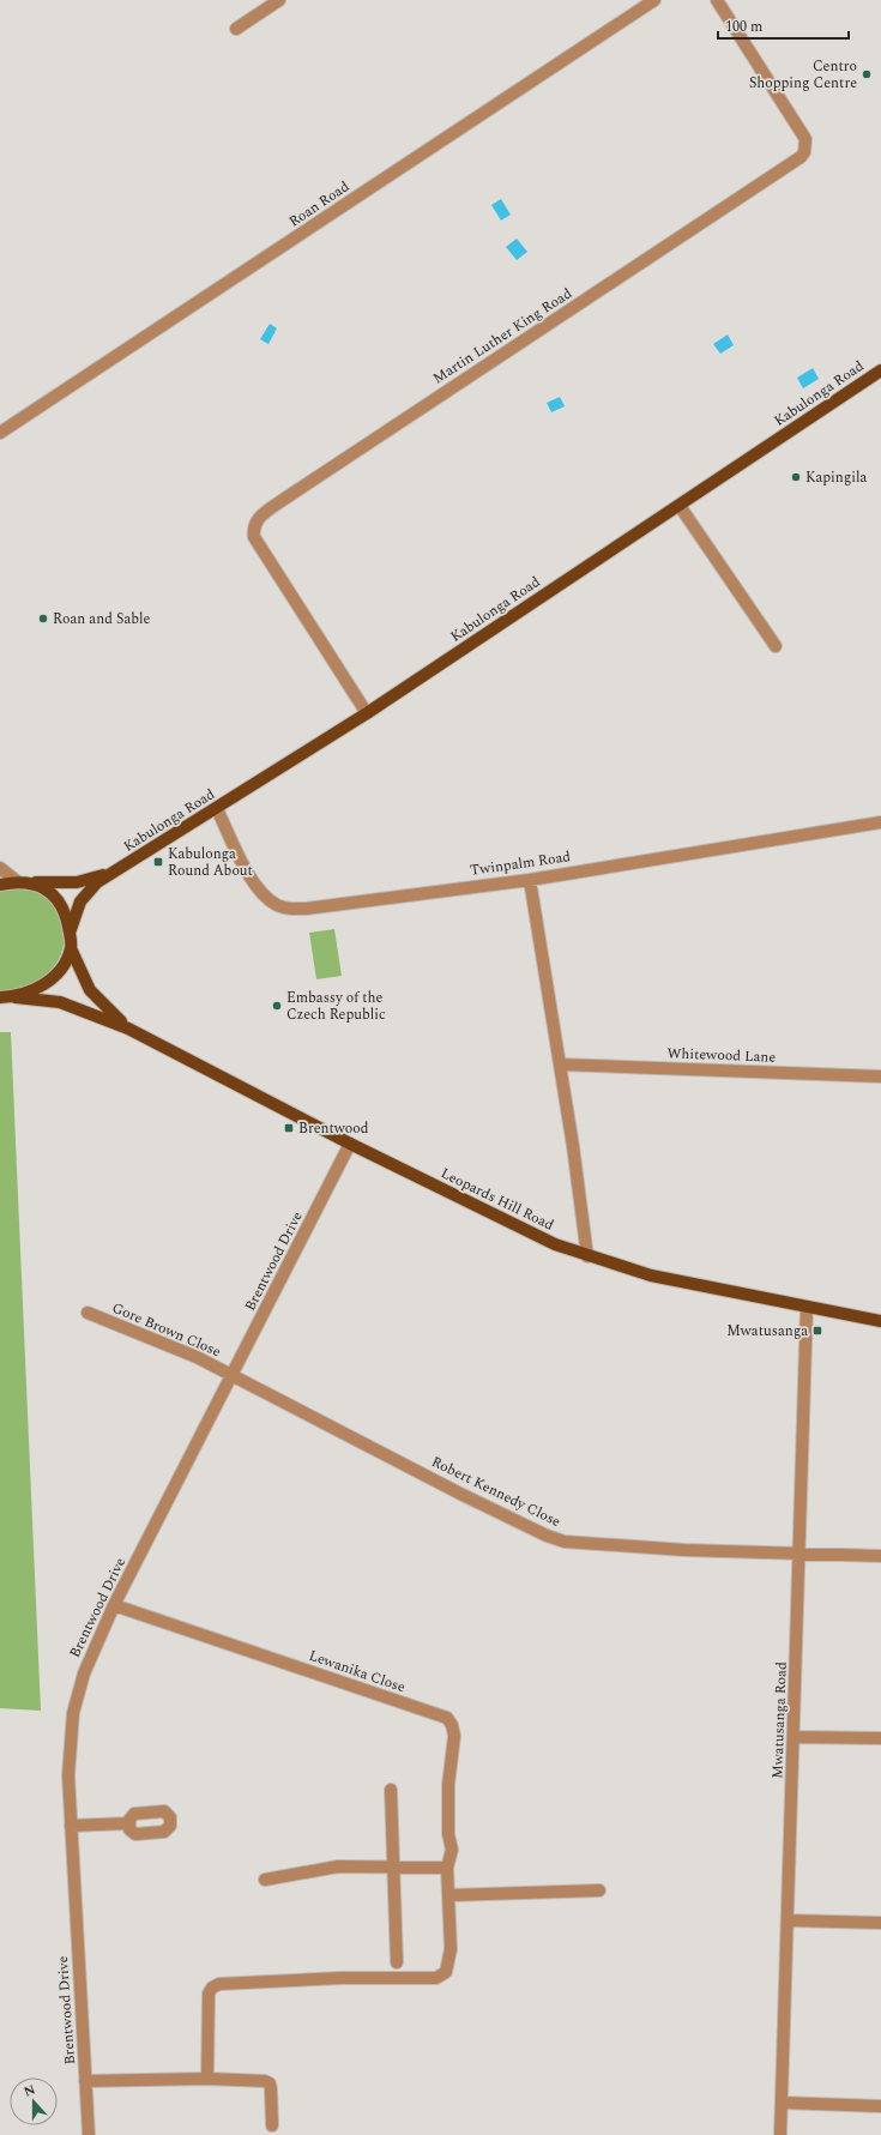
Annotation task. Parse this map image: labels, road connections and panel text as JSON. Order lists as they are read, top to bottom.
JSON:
{
  "streets": {
    "main road": ["Kabulonga Road", "Leopards Hill Road"],
    "street": [
      "Roan Road",
      "Martin Luther King Road",
      "Twinpalm Road",
      "Whitewood Lane",
      "Brentwood Drive",
      "Gore Brown Close",
      "Robert Kennedy Close",
      "Lewanika Close",
      "Mwatusanga Road"
    ]
  },
  "crossings": [
    ["Martin Luther King Road", "Kabulonga Road"],
    ["Kabulonga Road", "Twinpalm Road"],
    ["Leopards Hill Road", "Brentwood Drive"],
    ["Leopards Hill Road", "Mwatusanga Road"],
    ["Brentwood Drive", "Gore Brown Close"],
    ["Brentwood Drive", "Robert Kennedy Close"],
    ["Brentwood Drive", "Lewanika Close"],
    ["Gore Brown Close", "Robert Kennedy Close"],
    ["Robert Kennedy Close", "Mwatusanga Road"]
  ],
  "places": {
    "other": [
      "Centro Shopping Centre",
      "Kapingila",
      "Roan and Sable",
      "Embassy of the Czech Republic"
    ],
    "transit": ["Kabulonga Round About", "Brentwood", "Mwatusanga"]
  },
  "scale_bar": "100 m",
  "north": "top"
}
